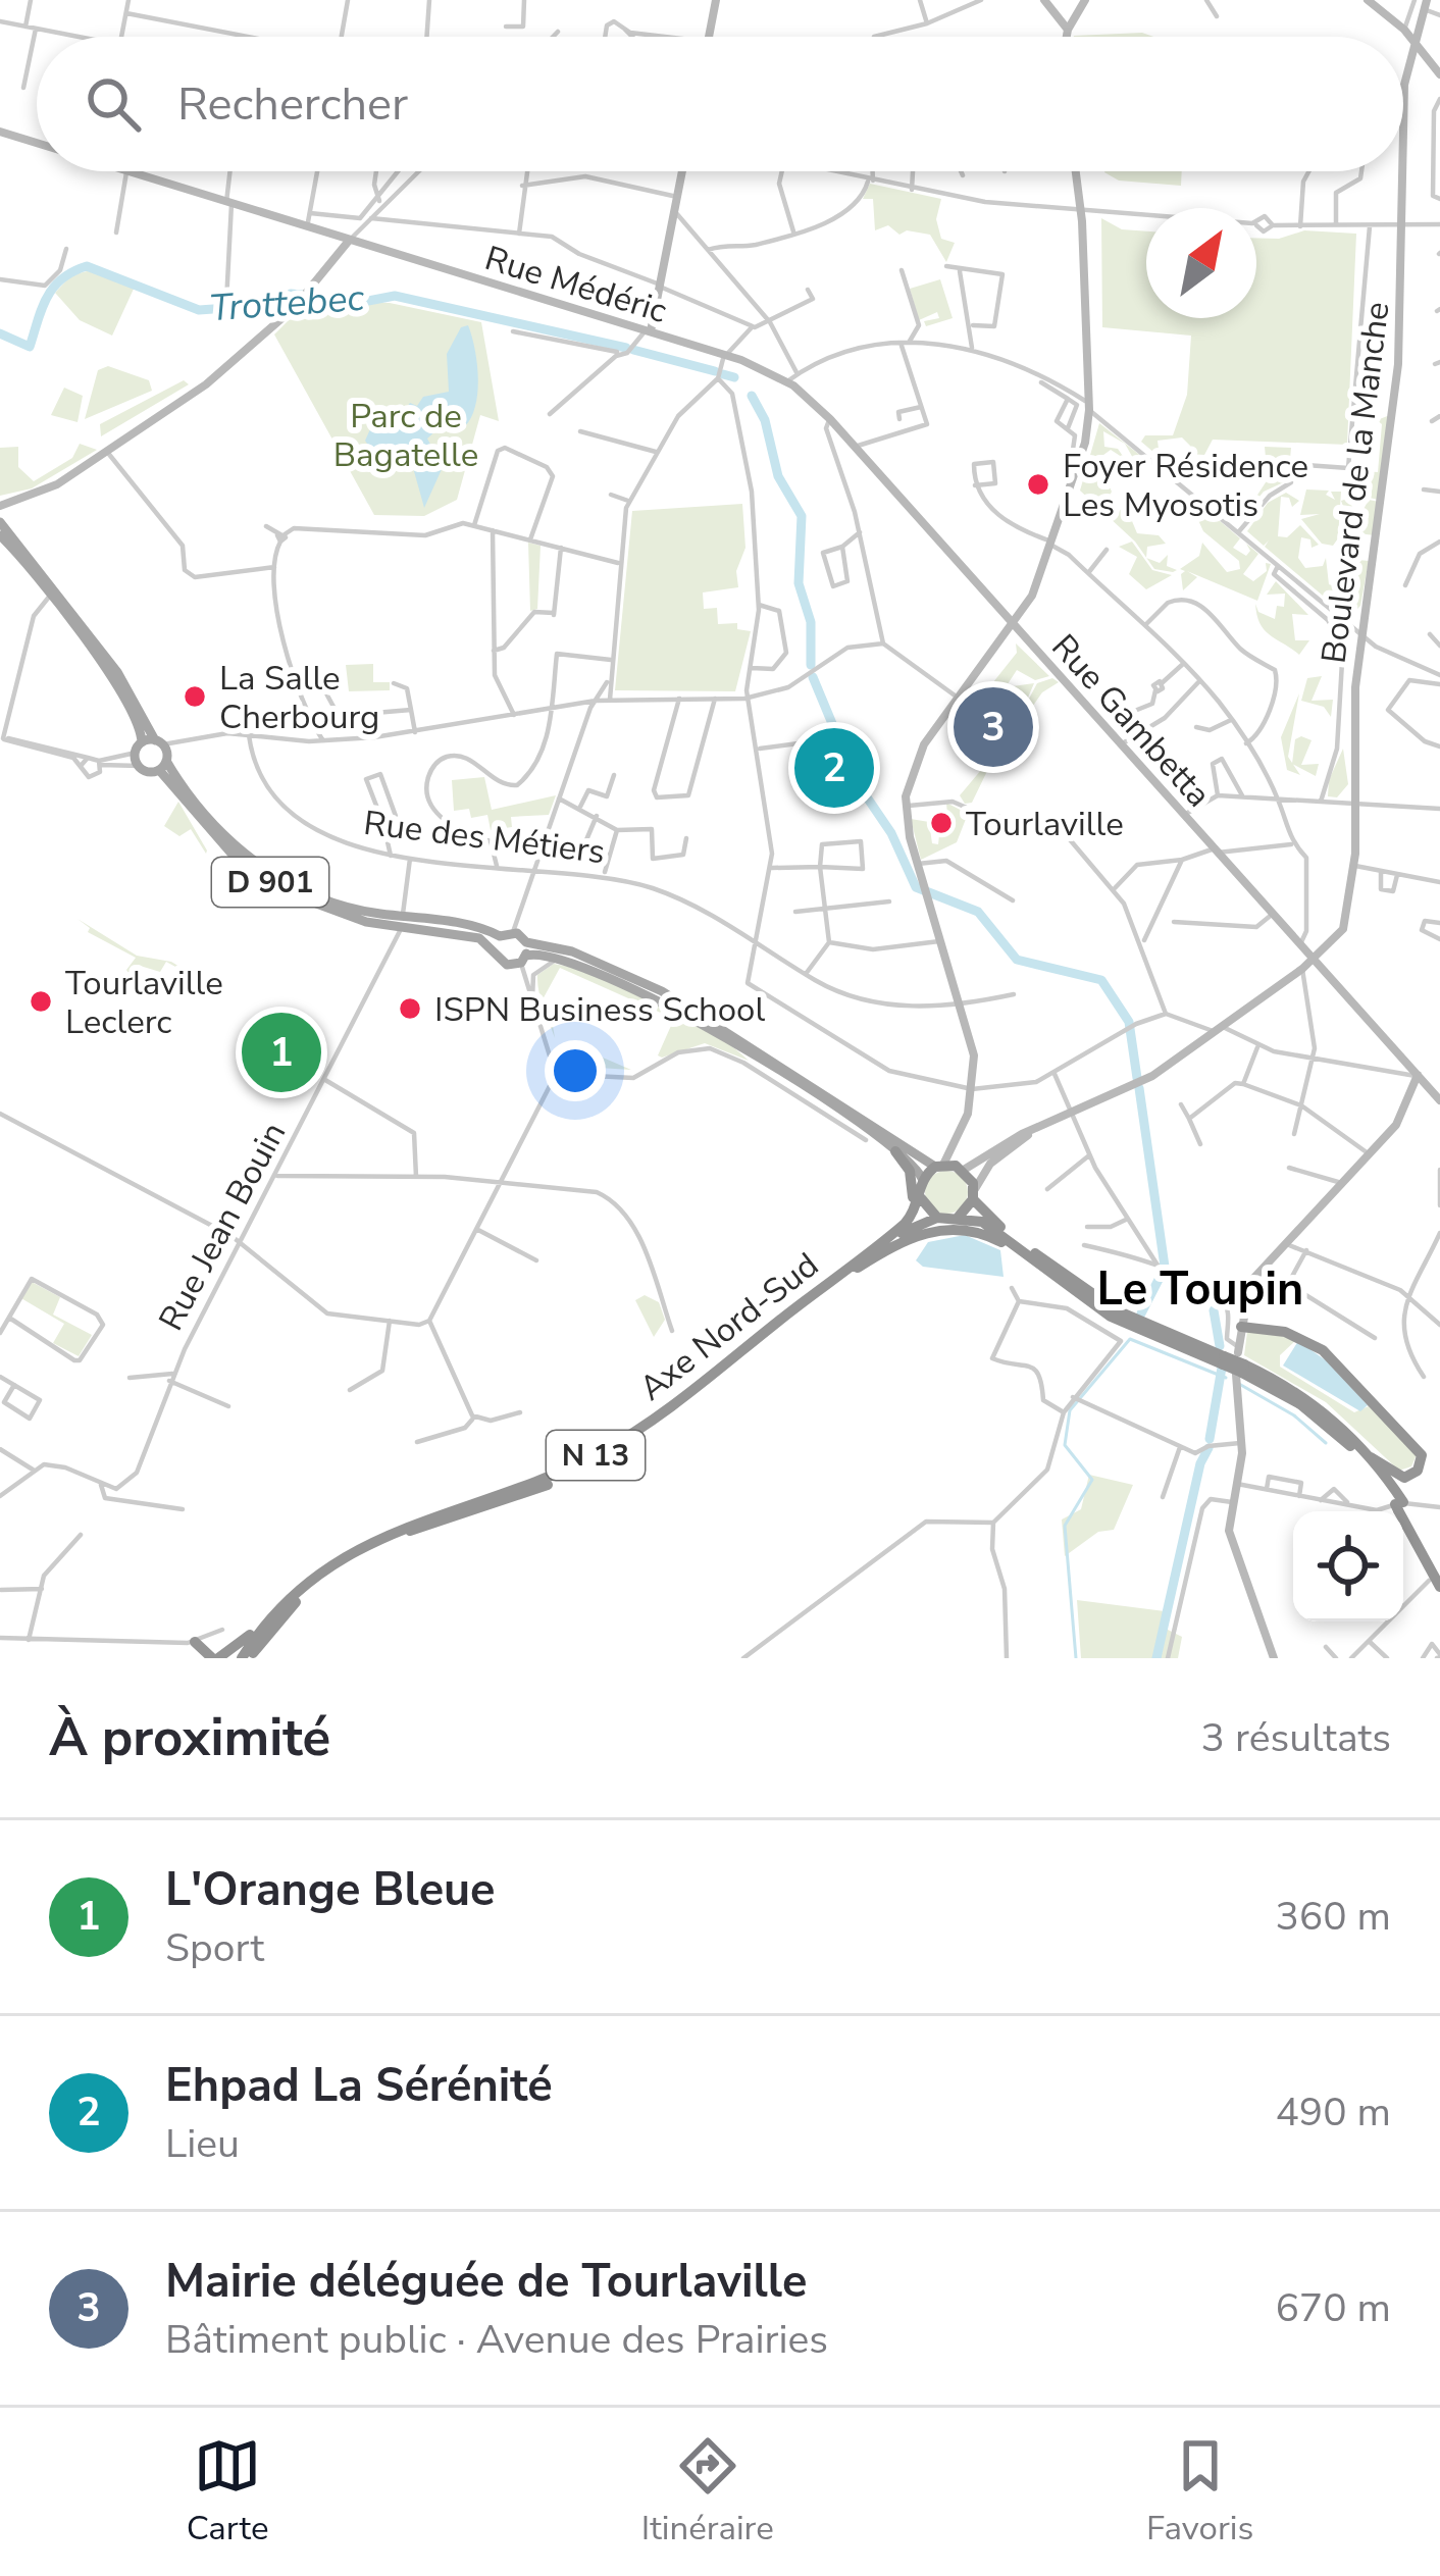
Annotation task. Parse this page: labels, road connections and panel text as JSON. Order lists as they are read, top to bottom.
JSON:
{
  "streets": {
    "highway": ["Axe Nord-Sud", "N 13"],
    "main road": [
      "Rue Médéric",
      "Boulevard de la Manche",
      "Rue Gambetta",
      "D 901"
    ],
    "street": ["Rue des Métiers", "Rue Jean Bouin"]
  },
  "crossings": [
    ["Rue Médéric", "Rue Gambetta"],
    ["Boulevard de la Manche", "Rue Gambetta"],
    ["Rue des Métiers", "Rue Jean Bouin"],
    ["D 901", "Rue Jean Bouin"],
    ["Axe Nord-Sud", "N 13"]
  ],
  "districts": ["Le Toupin"],
  "water": ["Trottebec"],
  "parks": ["Parc de Bagatelle"],
  "places": [
    "Foyer Résidence Les Myosotis",
    "La Salle Cherbourg",
    "Tourlaville",
    "Tourlaville Leclerc",
    "ISPN Business School"
  ],
  "north": "top right",
  "page": {
    "search": "Rechercher",
    "pins": ["3", "2", "1"],
    "heading": ["À proximité", "3 résultats"],
    "list": [
      {
        "mark": "1",
        "name": "L'Orange Bleue",
        "note": "Sport",
        "value": "360 m"
      },
      {
        "mark": "2",
        "name": "Ehpad La Sérénité",
        "note": "Lieu",
        "value": "490 m"
      },
      {
        "mark": "3",
        "name": "Mairie déléguée de Tourlaville",
        "note": "Bâtiment public · Avenue des Prairies",
        "value": "670 m"
      }
    ],
    "nav": ["Carte", "Itinéraire", "Favoris"]
  }
}
